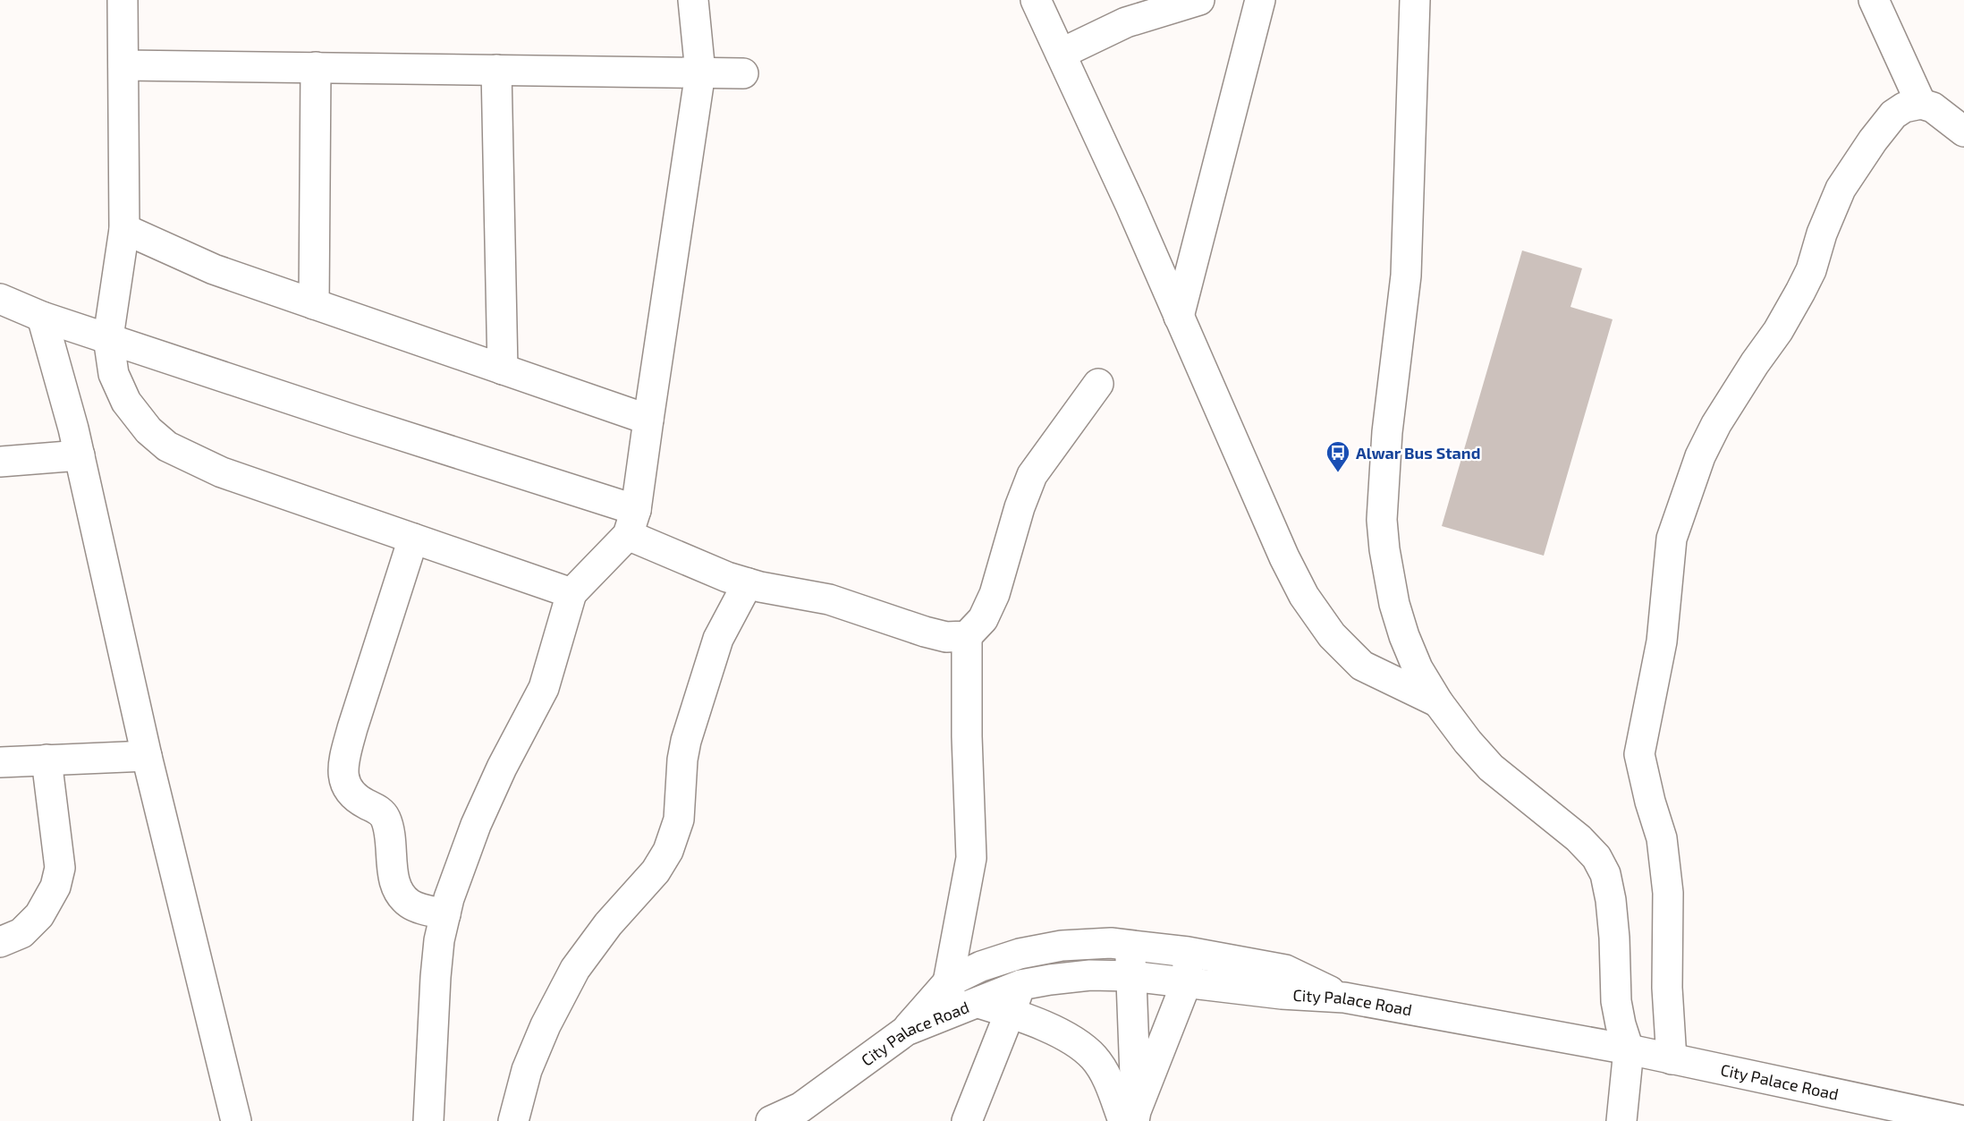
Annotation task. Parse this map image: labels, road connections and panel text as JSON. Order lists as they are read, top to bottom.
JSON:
{
  "streets": {
    "street": ["City Palace Road"]
  },
  "places": {
    "bus stop": ["Alwar Bus Stand"]
  }
}
